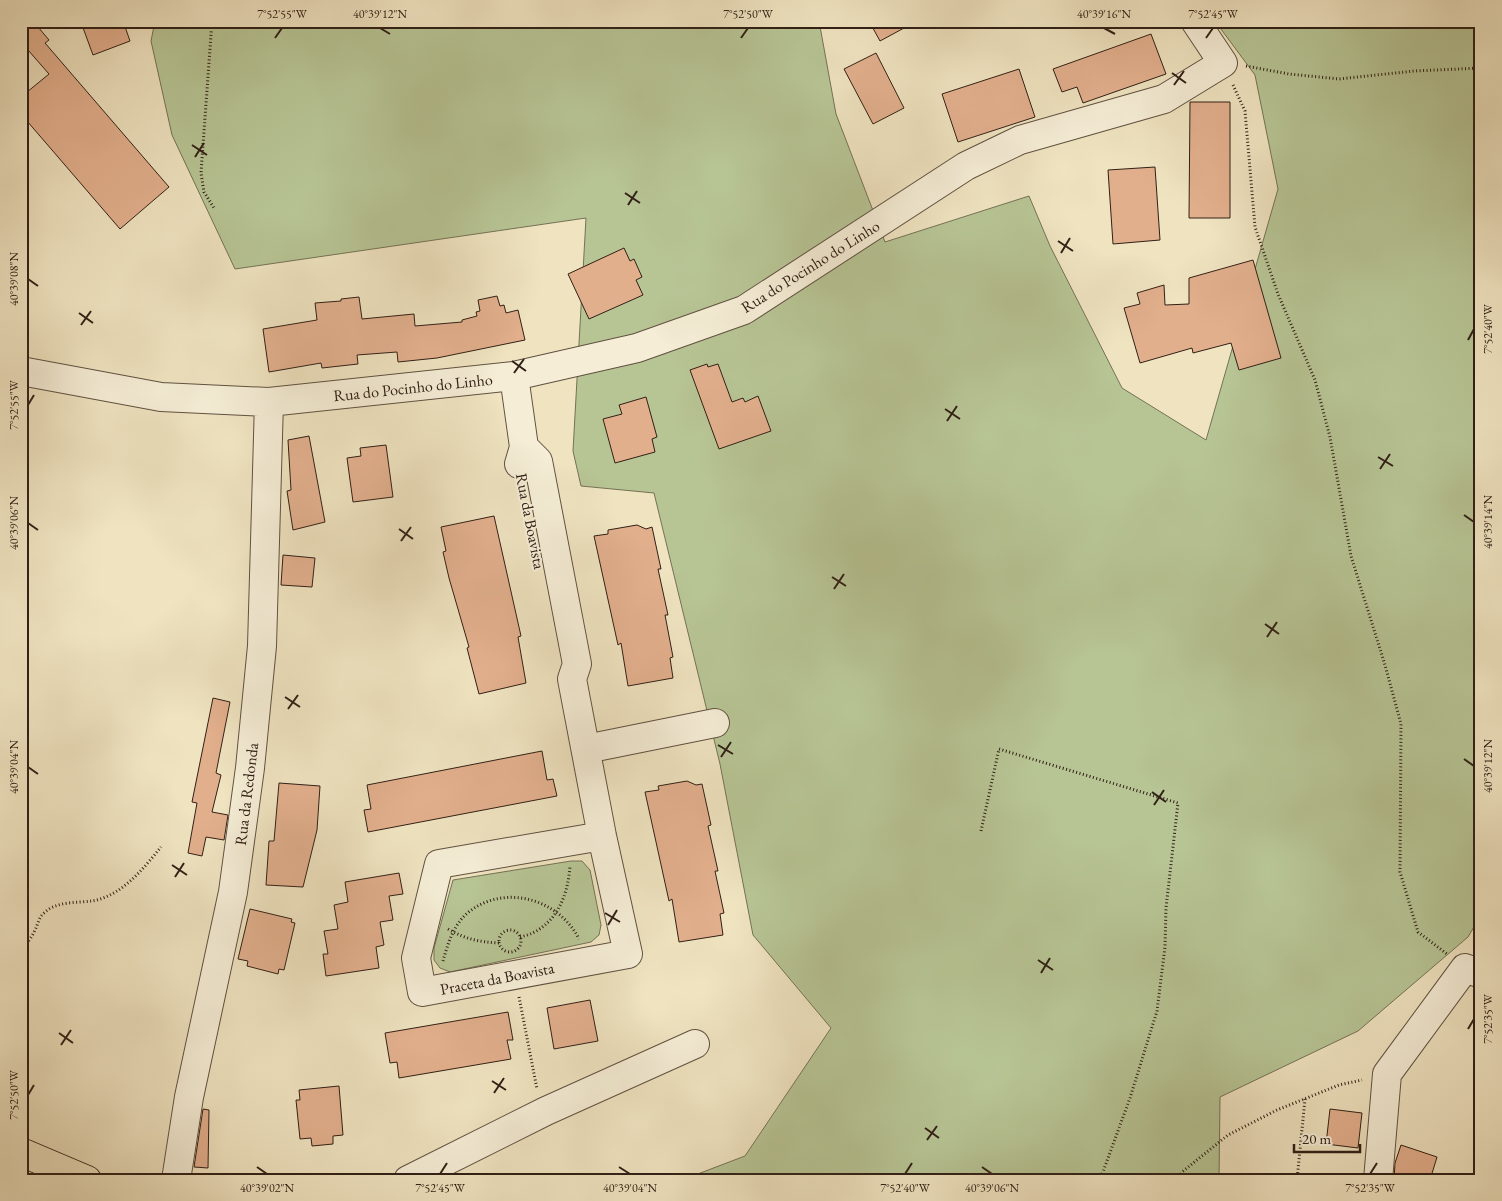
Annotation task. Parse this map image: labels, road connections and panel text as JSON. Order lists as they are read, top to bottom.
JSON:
{
  "streets": {
    "street": [
      "Rua do Pocinho do Linho",
      "Rua da Boavista",
      "Rua da Redonda",
      "Praceta da Boavista"
    ]
  },
  "crossings": [
    ["Rua do Pocinho do Linho", "Rua da Boavista"],
    ["Rua do Pocinho do Linho", "Rua da Redonda"],
    ["Rua da Boavista", "Praceta da Boavista"]
  ],
  "scale_bar": "20 m",
  "coordinates": [
    "7°52'55\"W",
    "40°39'12\"N",
    "7°52'50\"W",
    "40°39'16\"N",
    "7°52'45\"W",
    "40°39'08\"N",
    "7°52'40\"W",
    "40°39'14\"N",
    "40°39'06\"N",
    "40°39'04\"N",
    "7°52'35\"W",
    "40°39'02\"N"
  ]
}
